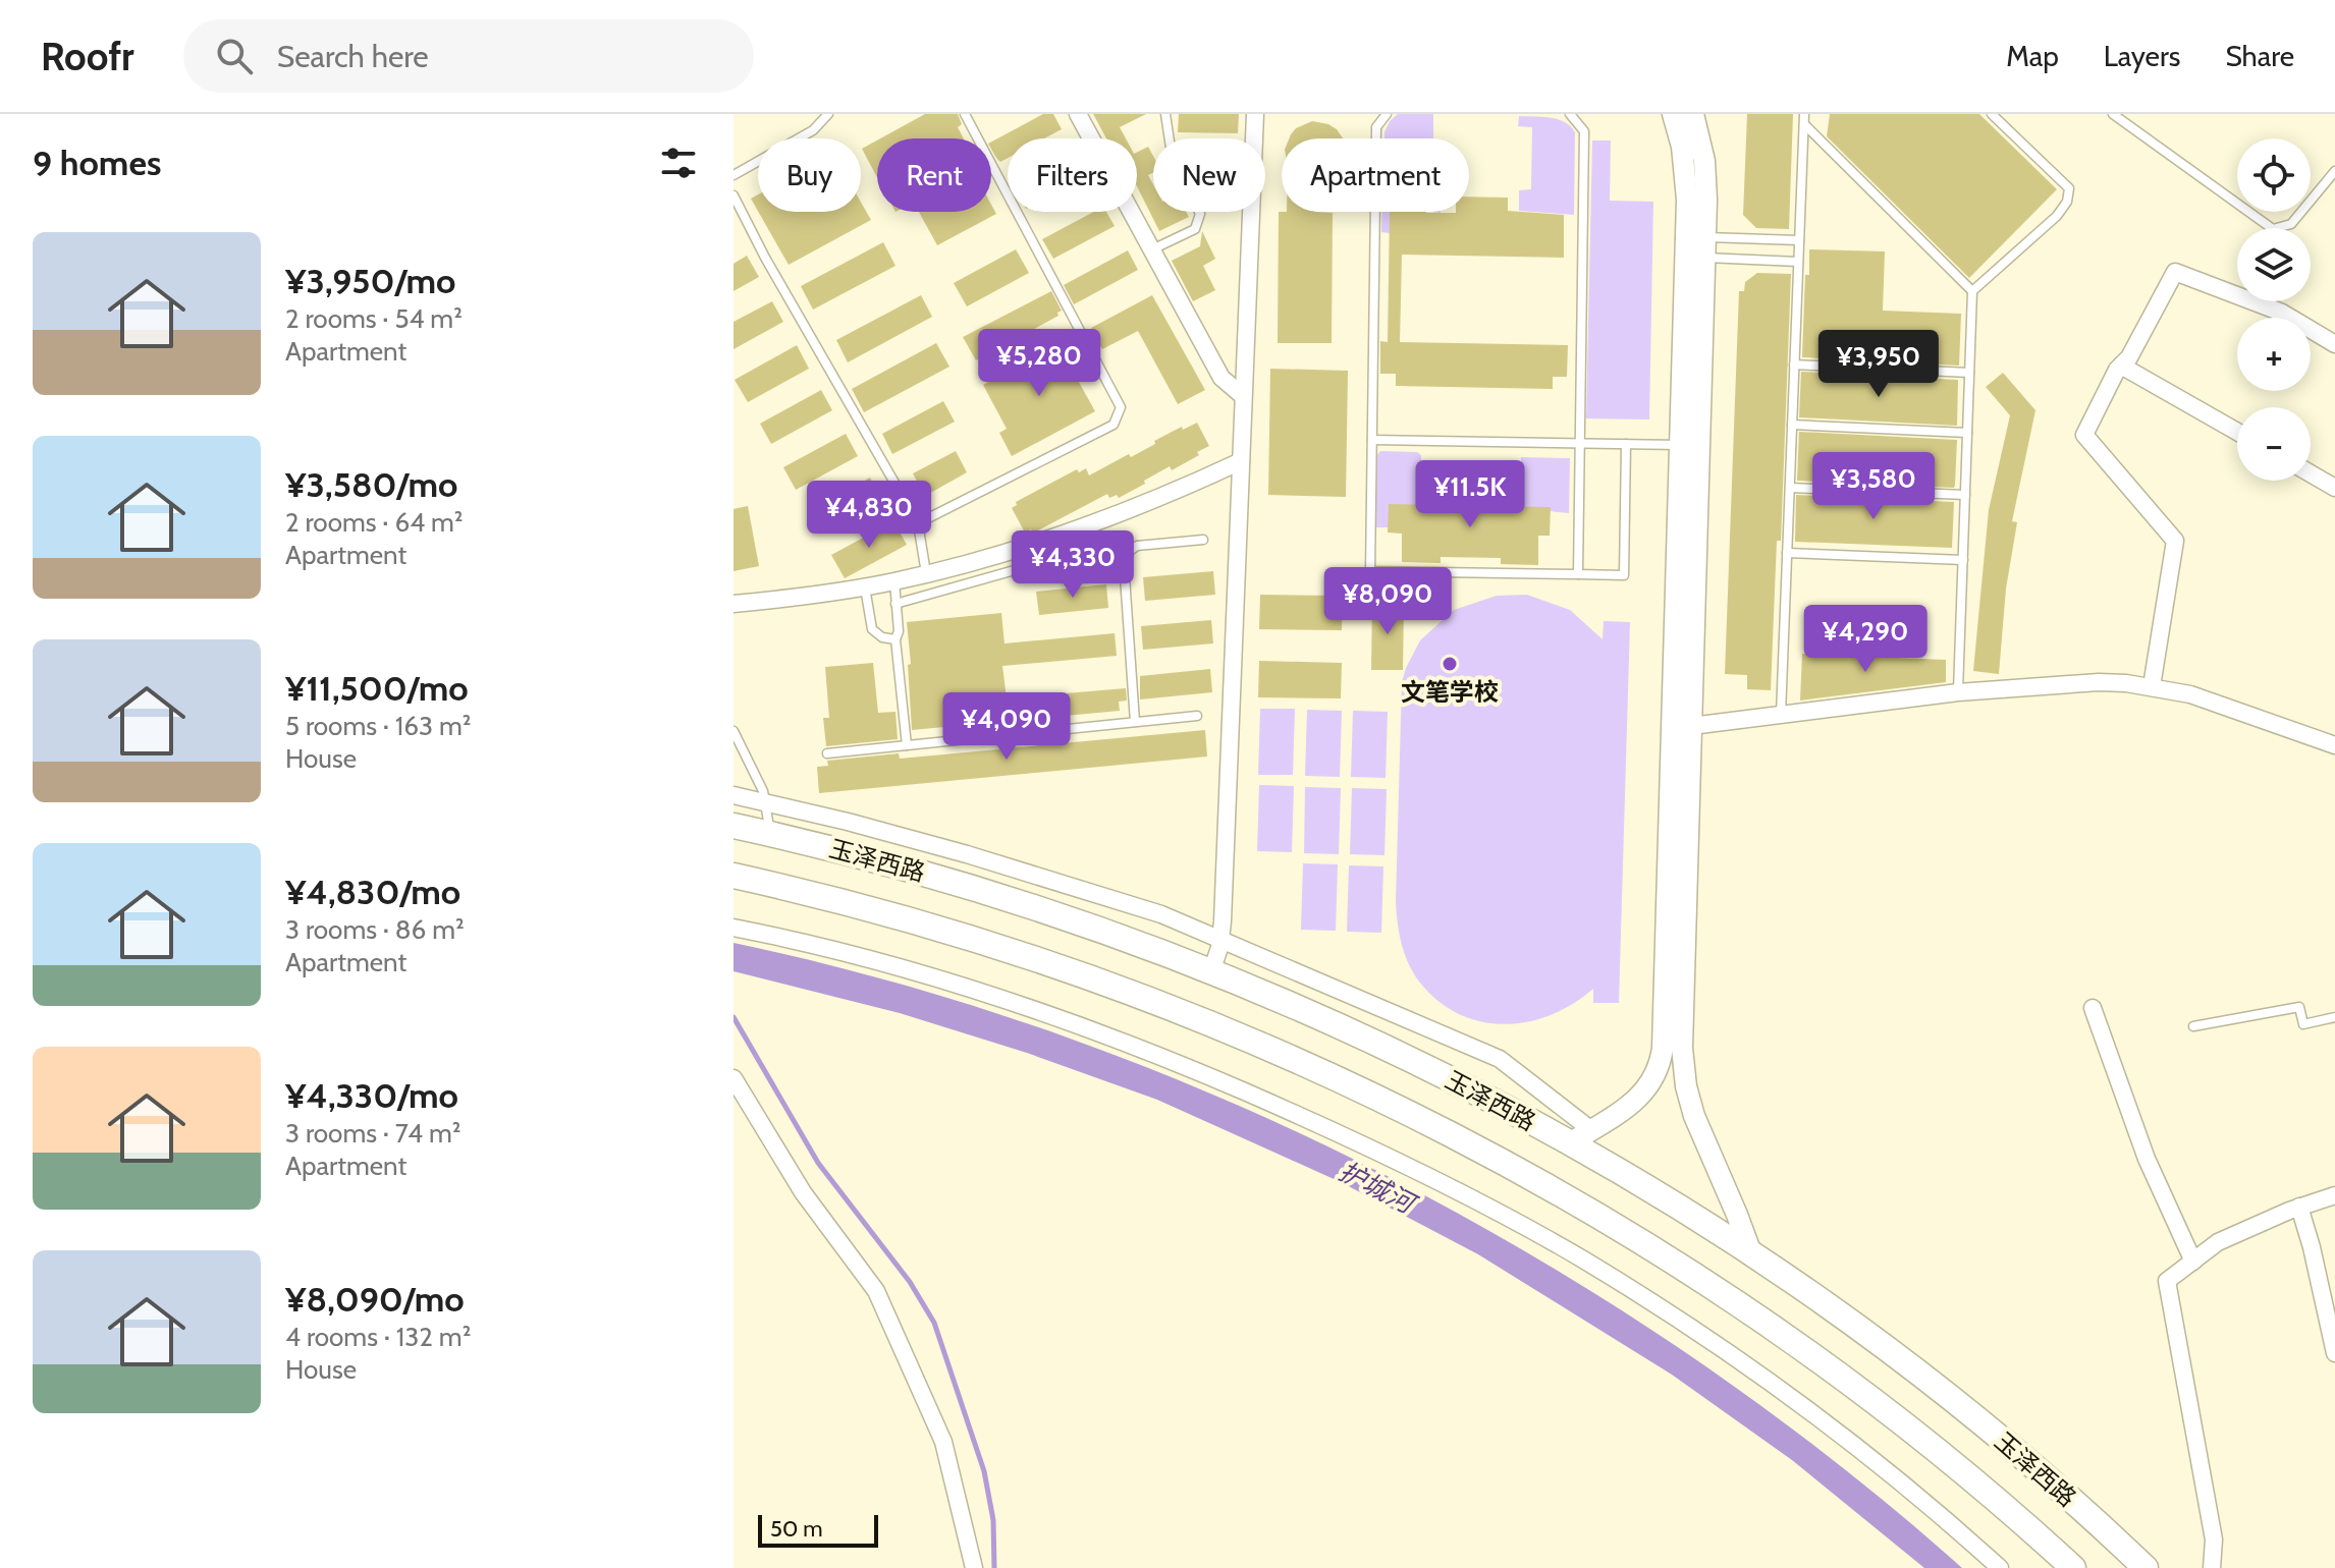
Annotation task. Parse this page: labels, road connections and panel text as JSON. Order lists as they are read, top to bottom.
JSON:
{
  "streets": {
    "main road": ["玉泽西路"]
  },
  "water": ["护城河"],
  "places": ["文笔学校"],
  "scale_bar": "50 m",
  "page": {
    "header": "Roofr",
    "search": "Search here",
    "nav": ["Map", "Layers", "Share"],
    "heading": "9 homes",
    "map_buttons": ["+", "−"],
    "chip": [
      "Buy",
      "Rent",
      "Filters",
      "New",
      "Apartment"
    ],
    "list": [
      {
        "name": "¥3,950/mo",
        "note": "2 rooms · 54 m² · Apartment"
      },
      {
        "name": "¥3,580/mo",
        "note": "2 rooms · 64 m² · Apartment"
      },
      {
        "name": "¥11,500/mo",
        "note": "5 rooms · 163 m² · House"
      },
      {
        "name": "¥4,830/mo",
        "note": "3 rooms · 86 m² · Apartment"
      },
      {
        "name": "¥4,330/mo",
        "note": "3 rooms · 74 m² · Apartment"
      },
      {
        "name": "¥8,090/mo",
        "note": "4 rooms · 132 m² · House"
      }
    ],
    "price": [
      "¥5,280",
      "¥3,950",
      "¥3,580",
      "¥11.5K",
      "¥4,830",
      "¥4,330",
      "¥8,090",
      "¥4,290",
      "¥4,090"
    ],
    "scale": "50 m"
  }
}
